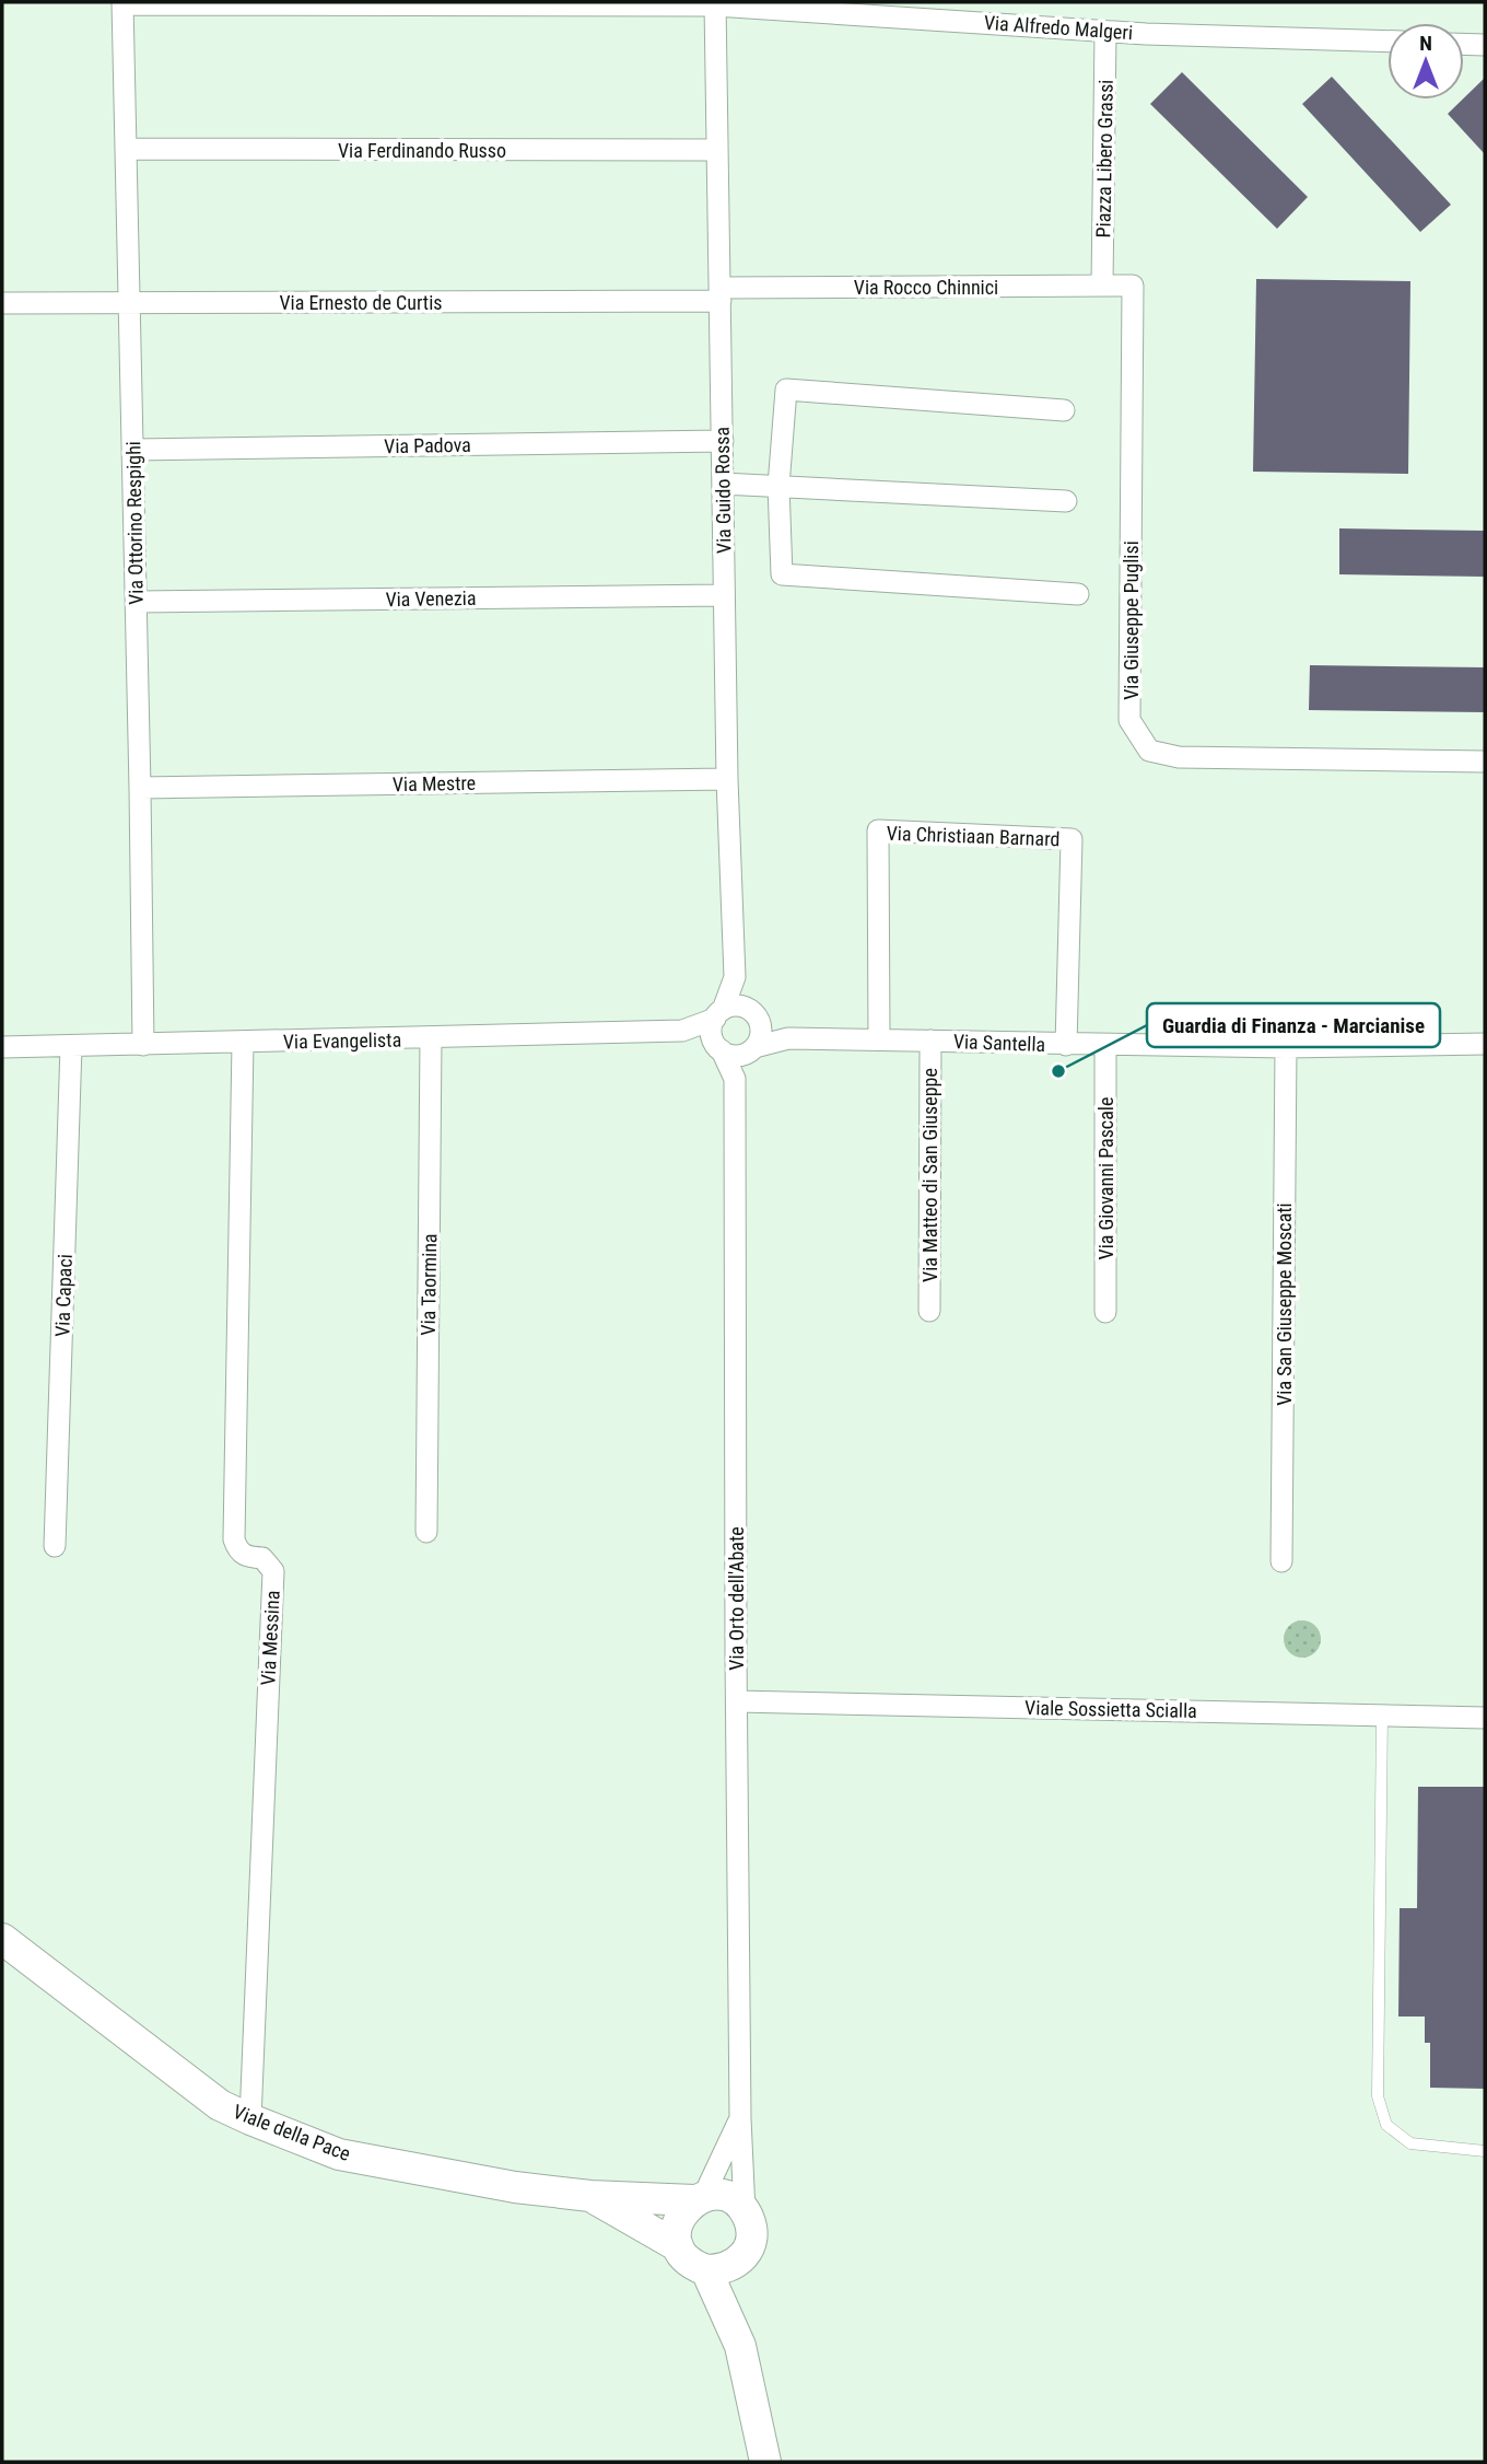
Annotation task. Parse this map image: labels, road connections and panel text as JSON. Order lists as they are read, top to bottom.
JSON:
{
  "streets": {
    "street": [
      "Via Alfredo Malgeri",
      "Via Ferdinando Russo",
      "Piazza Libero Grassi",
      "Via Rocco Chinnici",
      "Via Ernesto de Curtis",
      "Via Padova",
      "Via Guido Rossa",
      "Via Ottorino Respighi",
      "Via Venezia",
      "Via Giuseppe Puglisi",
      "Via Mestre",
      "Via Christiaan Barnard",
      "Via Evangelista",
      "Via Santella",
      "Via Matteo di San Giuseppe",
      "Via Giovanni Pascale",
      "Via Taormina",
      "Via Capaci",
      "Via San Giuseppe Moscati",
      "Via Orto dell'Abate",
      "Via Messina",
      "Viale Sossietta Scialla",
      "Viale della Pace"
    ]
  },
  "crossings": [
    ["Via Alfredo Malgeri", "Piazza Libero Grassi"],
    ["Via Alfredo Malgeri", "Via Guido Rossa"],
    ["Via Alfredo Malgeri", "Via Ottorino Respighi"],
    ["Via Ferdinando Russo", "Via Guido Rossa"],
    ["Via Ferdinando Russo", "Via Ottorino Respighi"],
    ["Piazza Libero Grassi", "Via Rocco Chinnici"],
    ["Via Rocco Chinnici", "Via Ernesto de Curtis"],
    ["Via Rocco Chinnici", "Via Guido Rossa"],
    ["Via Rocco Chinnici", "Via Giuseppe Puglisi"],
    ["Via Ernesto de Curtis", "Via Guido Rossa"],
    ["Via Ernesto de Curtis", "Via Ottorino Respighi"],
    ["Via Padova", "Via Guido Rossa"],
    ["Via Padova", "Via Ottorino Respighi"],
    ["Via Guido Rossa", "Via Venezia"],
    ["Via Guido Rossa", "Via Mestre"],
    ["Via Guido Rossa", "Via Evangelista"],
    ["Via Guido Rossa", "Via Santella"],
    ["Via Guido Rossa", "Via Orto dell'Abate"],
    ["Via Ottorino Respighi", "Via Venezia"],
    ["Via Ottorino Respighi", "Via Mestre"],
    ["Via Ottorino Respighi", "Via Evangelista"],
    ["Via Christiaan Barnard", "Via Santella"],
    ["Via Evangelista", "Via Santella"],
    ["Via Evangelista", "Via Taormina"],
    ["Via Evangelista", "Via Capaci"],
    ["Via Evangelista", "Via Orto dell'Abate"],
    ["Via Evangelista", "Via Messina"],
    ["Via Santella", "Via Matteo di San Giuseppe"],
    ["Via Santella", "Via Giovanni Pascale"],
    ["Via Santella", "Via San Giuseppe Moscati"],
    ["Via Santella", "Via Orto dell'Abate"],
    ["Via Orto dell'Abate", "Viale Sossietta Scialla"],
    ["Via Orto dell'Abate", "Viale della Pace"],
    ["Via Messina", "Viale della Pace"]
  ],
  "places": ["Guardia di Finanza - Marcianise"],
  "north": "top"
}
